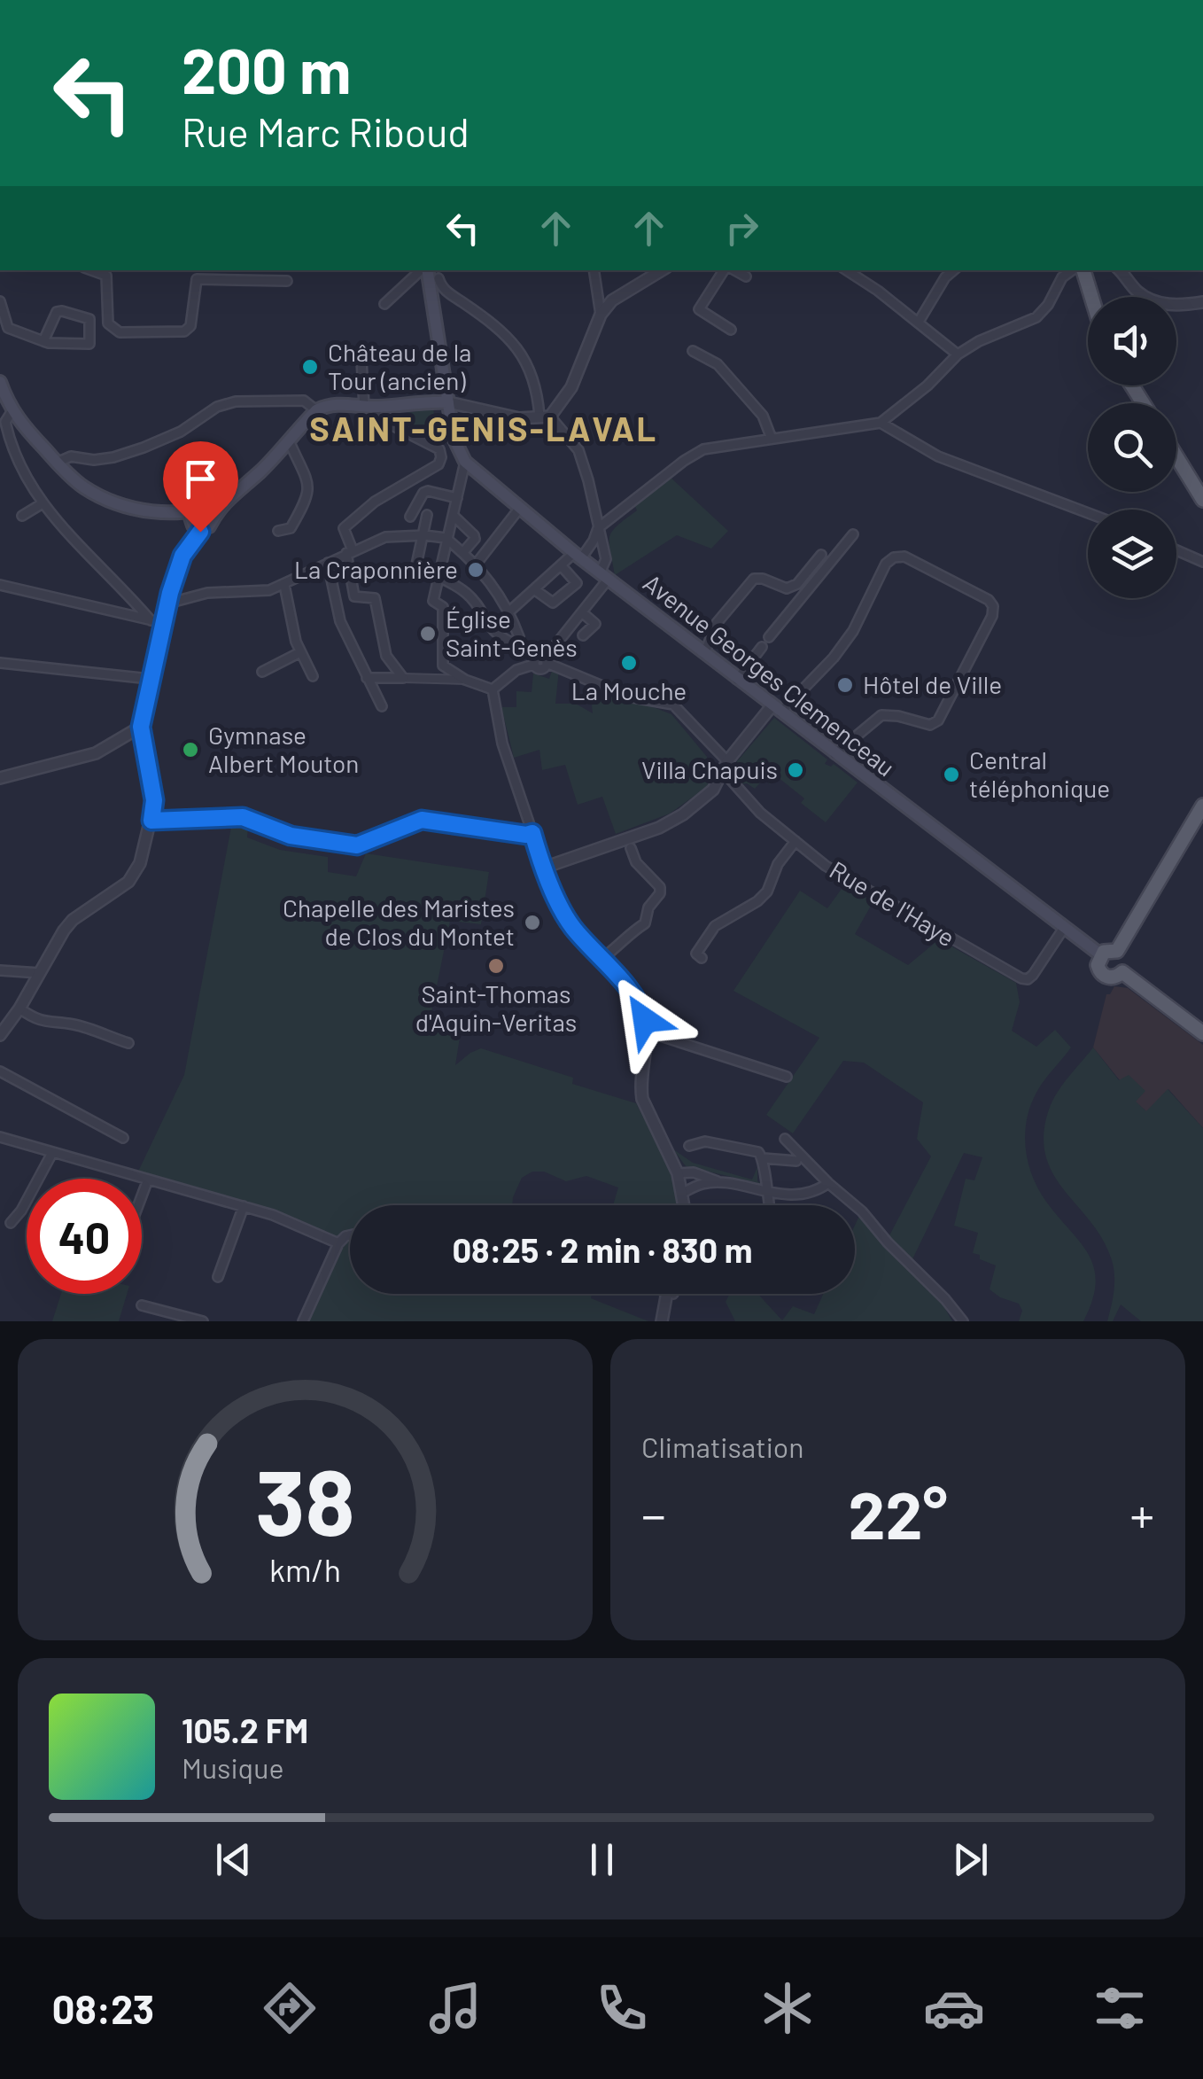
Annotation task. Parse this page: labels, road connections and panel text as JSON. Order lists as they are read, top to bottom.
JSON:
{
  "streets": {
    "main road": ["Avenue Georges Clemenceau"],
    "street": ["Rue de l'Haye"]
  },
  "crossings": [
    ["Avenue Georges Clemenceau", "Rue de l'Haye"]
  ],
  "districts": ["SAINT-GENIS-LAVAL"],
  "places": [
    "Château de la Tour (ancien)",
    "La Craponnière",
    "Église Saint-Genès",
    "La Mouche",
    "Hôtel de Ville",
    "Gymnase Albert Mouton",
    "Villa Chapuis",
    "Central téléphonique",
    "Chapelle des Maristes de Clos du Montet",
    "Saint-Thomas d'Aquin-Veritas"
  ],
  "page": {
    "turn": ["200 m", "Rue Marc Riboud"],
    "limit": "40",
    "trip": "08:25 · 2 min · 830 m",
    "tile": "Climatisation",
    "heat": ["−", "22°", "+"],
    "song": ["105.2 FM", "Musique"],
    "tabs": "08:23",
    "gauge": ["38", "km/h"]
  }
}
